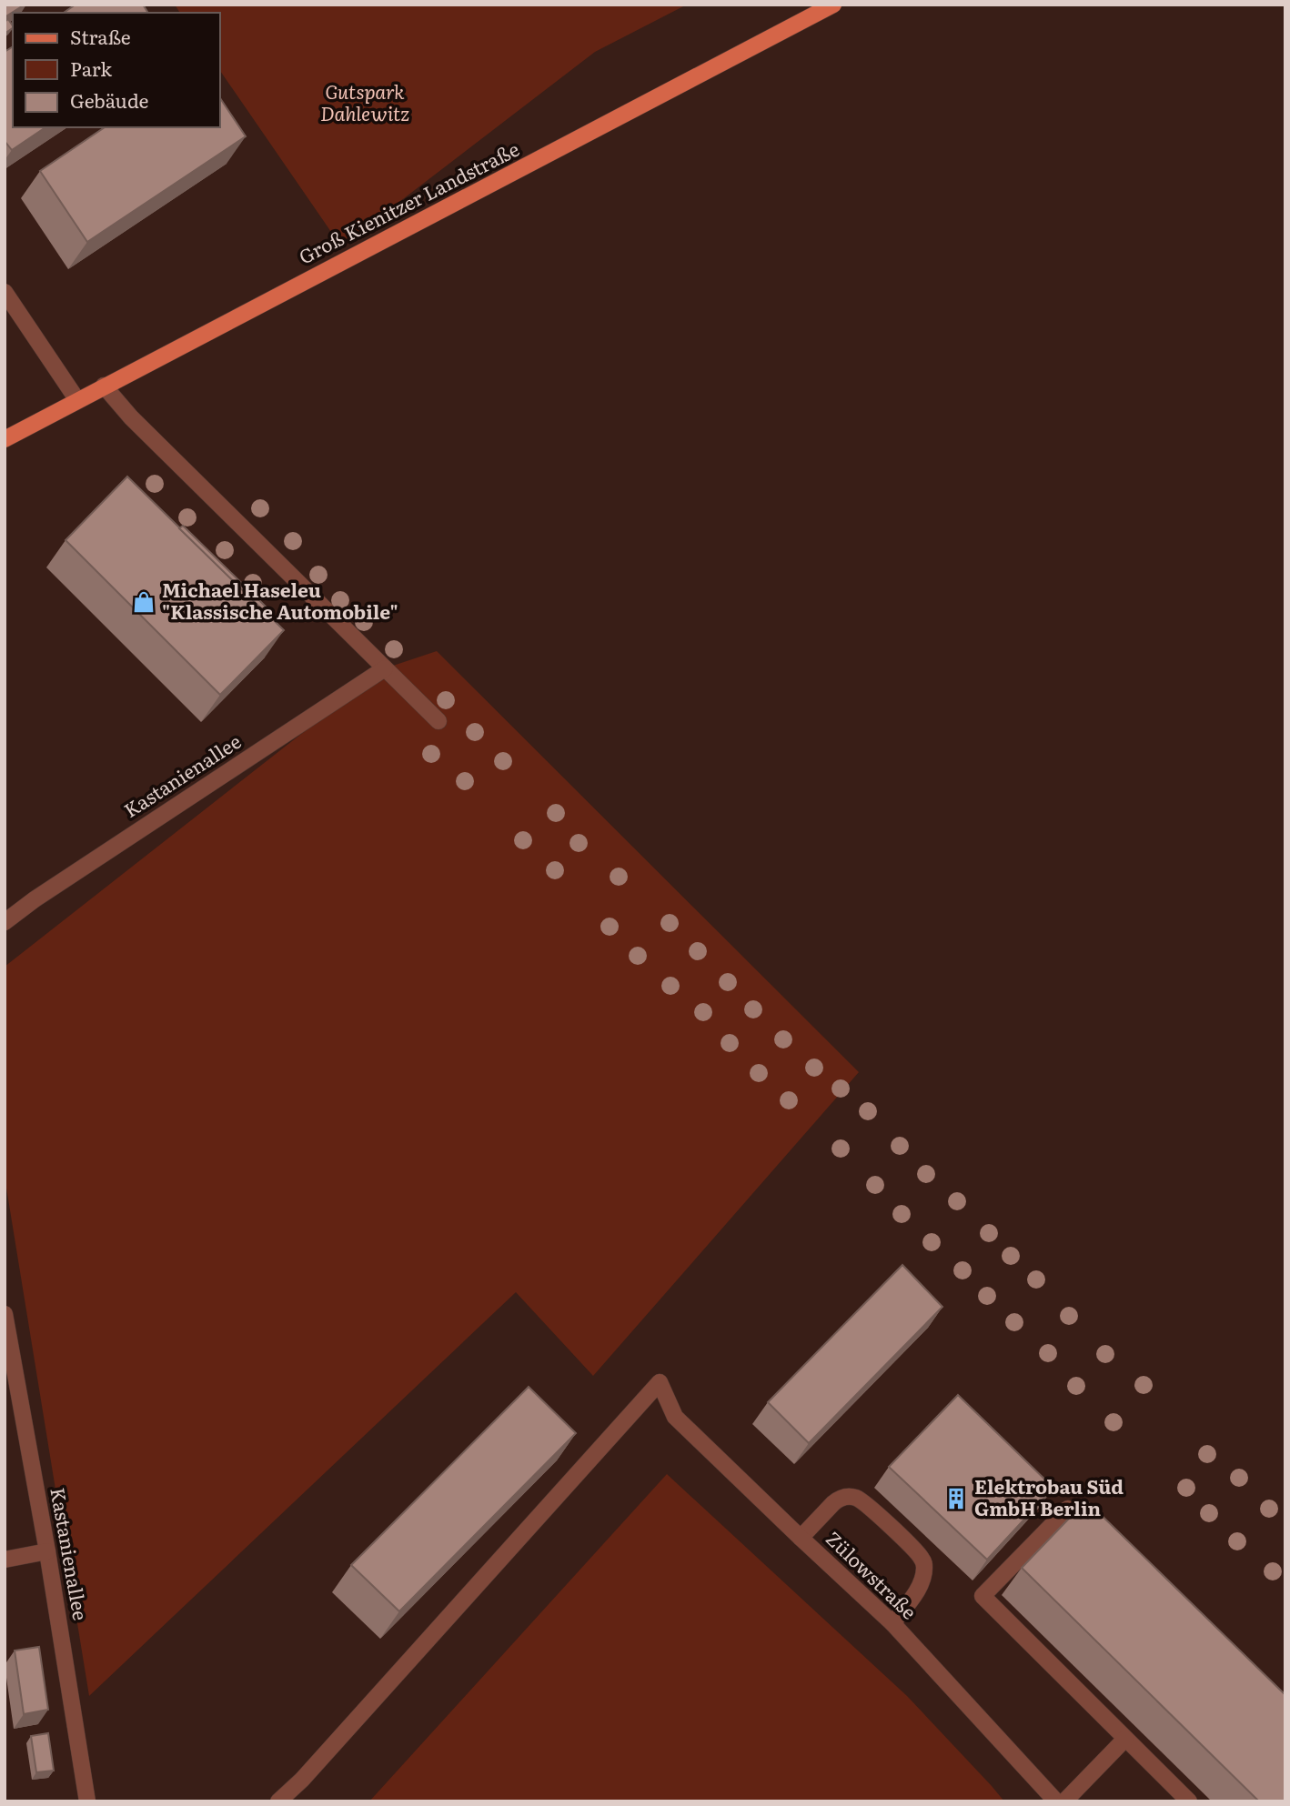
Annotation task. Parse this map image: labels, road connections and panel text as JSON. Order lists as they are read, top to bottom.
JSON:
{
  "streets": {
    "main road": ["Groß Kienitzer Landstraße"],
    "street": ["Kastanienallee", "Zülowstraße"]
  },
  "parks": ["Gutspark Dahlewitz"],
  "places": {
    "shop": ["Michael Haseleu \"Klassische Automobile\""],
    "building": ["Elektrobau Süd GmbH Berlin"]
  },
  "legend": ["Straße", "Park", "Gebäude"]
}
